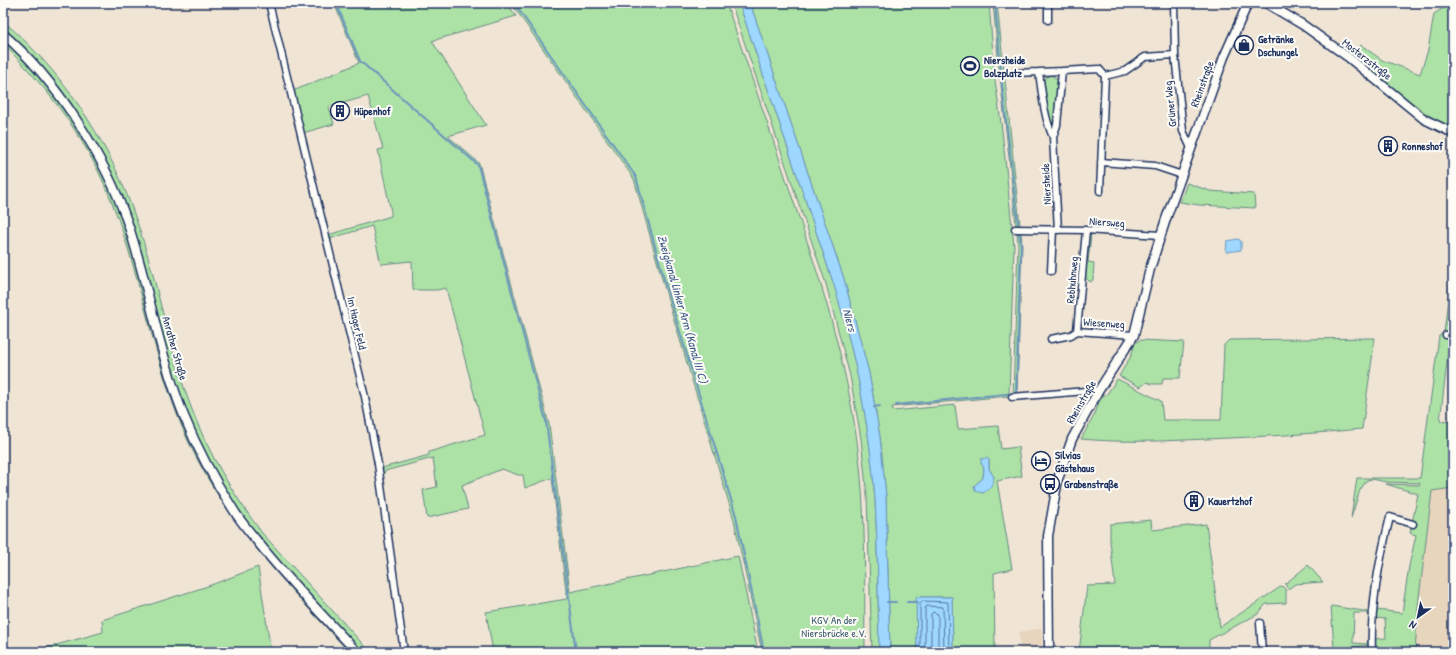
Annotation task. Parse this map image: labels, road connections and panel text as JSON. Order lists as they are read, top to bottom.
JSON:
{
  "streets": {
    "street": [
      "Mosterzstraße",
      "Rheinstraße",
      "Grüner Weg",
      "Niersheide",
      "Niersweg",
      "Rebhuhnweg",
      "Im Hager Feld",
      "Wiesenweg",
      "Anrather Straße"
    ]
  },
  "crossings": [
    ["Rheinstraße", "Grüner Weg"],
    ["Rheinstraße", "Niersweg"],
    ["Rheinstraße", "Wiesenweg"],
    ["Niersheide", "Niersweg"],
    ["Niersweg", "Rebhuhnweg"],
    ["Rebhuhnweg", "Wiesenweg"]
  ],
  "water": ["Zweigkanal linker Arm (Kanal III C)", "Niers"],
  "parks": ["KGV An der Niersbrücke e.V."],
  "places": {
    "shop": ["Getränke Dschungel"],
    "sports": ["Niersheide Bolzplatz"],
    "building": ["Hüpenhof", "Ronneshof", "Kauertzhof"],
    "hotel": ["Silvias Gästehaus"],
    "bus stop": ["Grabenstraße"]
  },
  "north": "bottom left"
}
